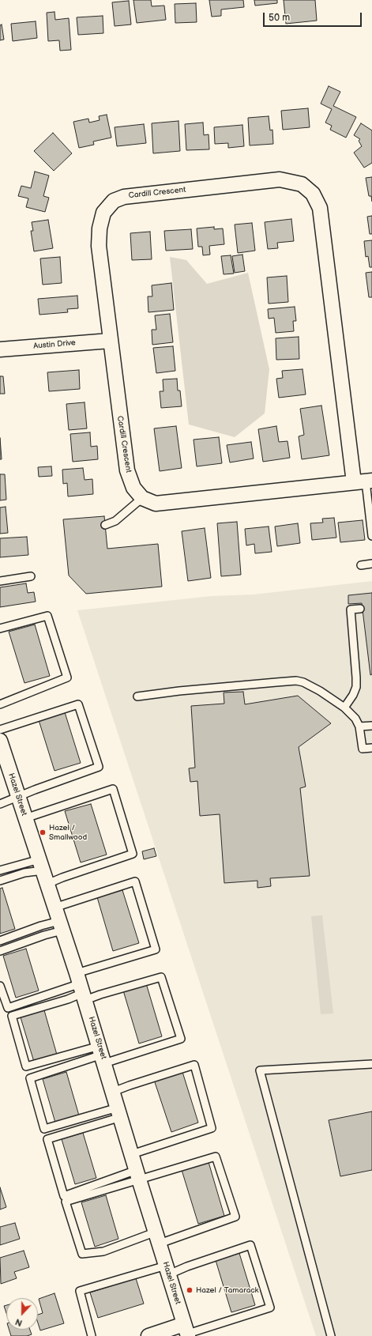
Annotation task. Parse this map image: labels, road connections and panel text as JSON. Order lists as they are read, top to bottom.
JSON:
{
  "streets": {
    "street": ["Cardill Crescent", "Austin Drive", "Hazel Street"]
  },
  "crossings": [
    ["Cardill Crescent", "Austin Drive"]
  ],
  "places": ["Hazel / Smallwood", "Hazel / Tamarack"],
  "scale_bar": "50 m",
  "north": "bottom"
}
